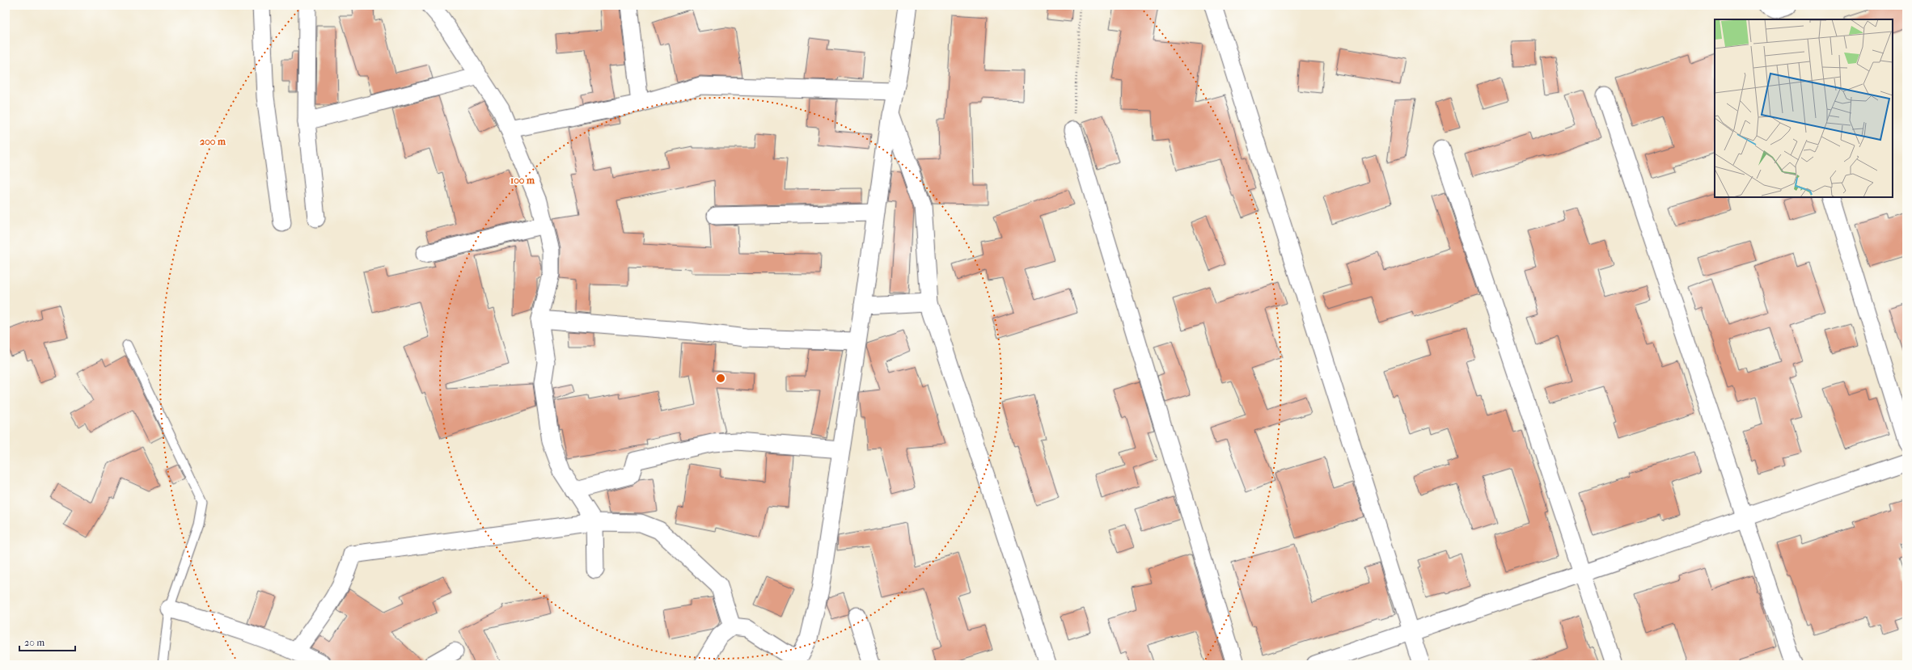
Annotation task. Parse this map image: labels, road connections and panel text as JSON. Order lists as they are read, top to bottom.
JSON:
{
  "scale_bar": "20 m",
  "rings": ["200 m", "100 m"]
}
